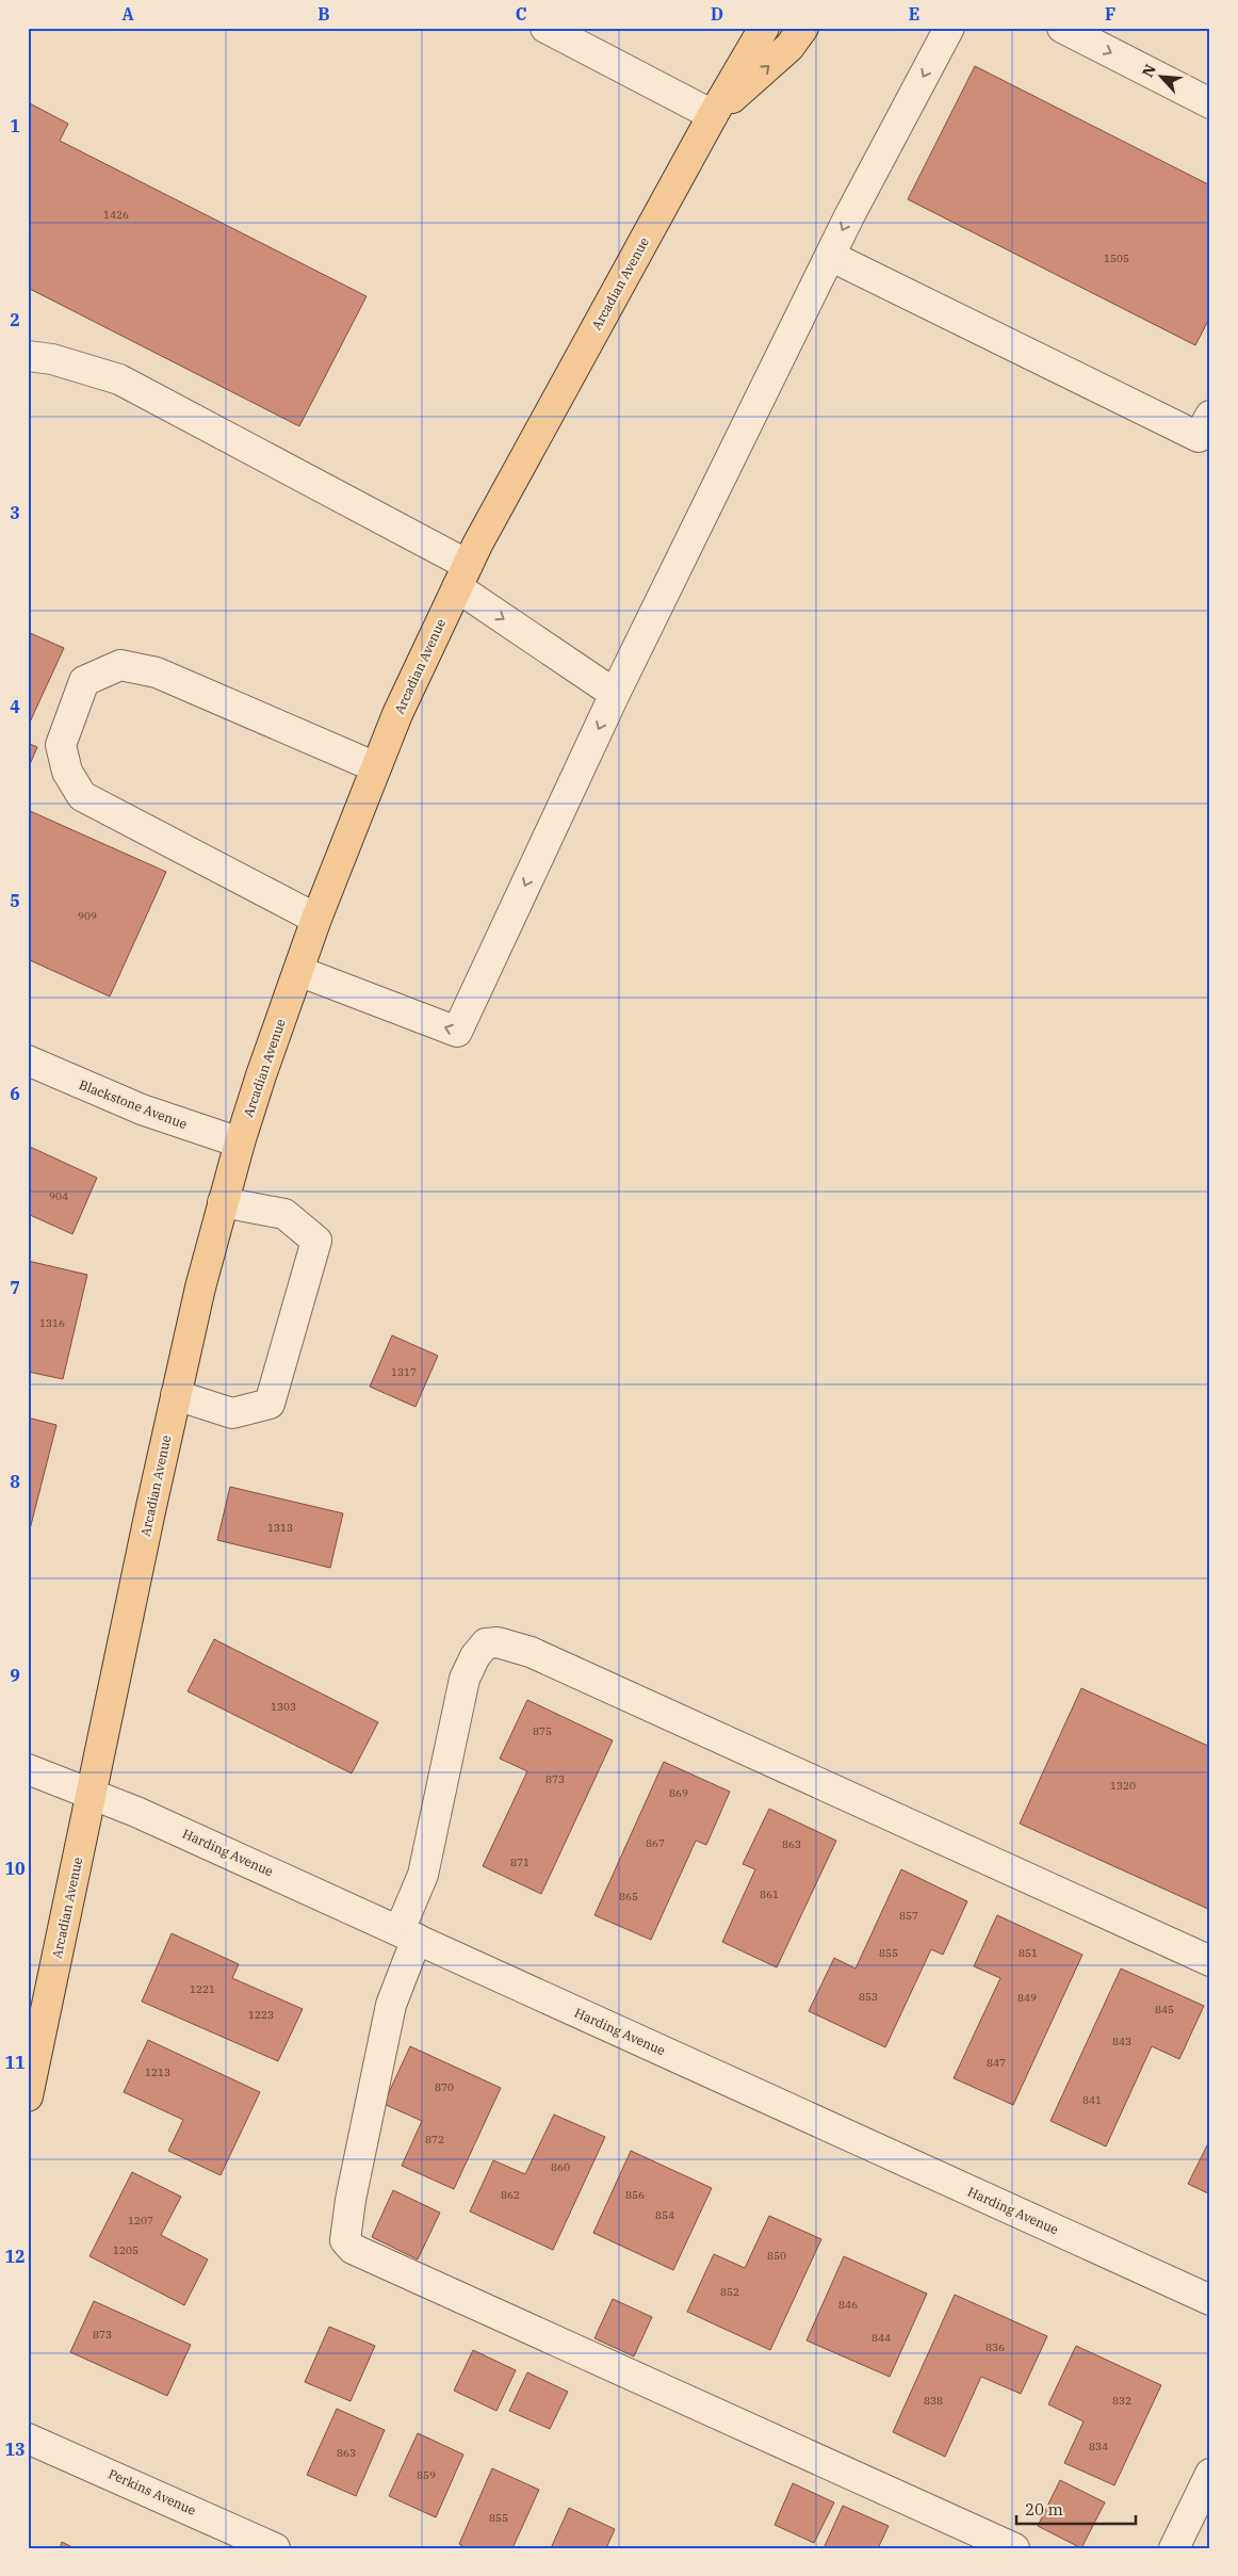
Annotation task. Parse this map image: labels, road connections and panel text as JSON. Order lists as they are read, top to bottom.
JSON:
{
  "streets": {
    "main road": ["Arcadian Avenue"],
    "street": ["Blackstone Avenue", "Harding Avenue", "Perkins Avenue"]
  },
  "crossings": [
    ["Arcadian Avenue", "Blackstone Avenue"],
    ["Arcadian Avenue", "Harding Avenue"]
  ],
  "house_numbers": [
    "1426",
    "1505",
    "909",
    "904",
    "1316",
    "1317",
    "1313",
    "1303",
    "875",
    "873",
    "1320",
    "869",
    "867",
    "863",
    "871",
    "861",
    "865",
    "857",
    "855",
    "851",
    "1221",
    "853",
    "849",
    "845",
    "1223",
    "843",
    "847",
    "1213",
    "870",
    "841",
    "872",
    "860",
    "862",
    "856",
    "854",
    "1207",
    "1205",
    "850",
    "852",
    "846",
    "873",
    "844",
    "836",
    "838",
    "832",
    "834",
    "863",
    "859",
    "855"
  ],
  "scale_bar": "20 m",
  "north": "top left",
  "grid": {
    "columns": [
      "A",
      "B",
      "C",
      "D",
      "E",
      "F"
    ],
    "rows": [
      "1",
      "2",
      "3",
      "4",
      "5",
      "6",
      "7",
      "8",
      "9",
      "10",
      "11",
      "12",
      "13"
    ]
  }
}
